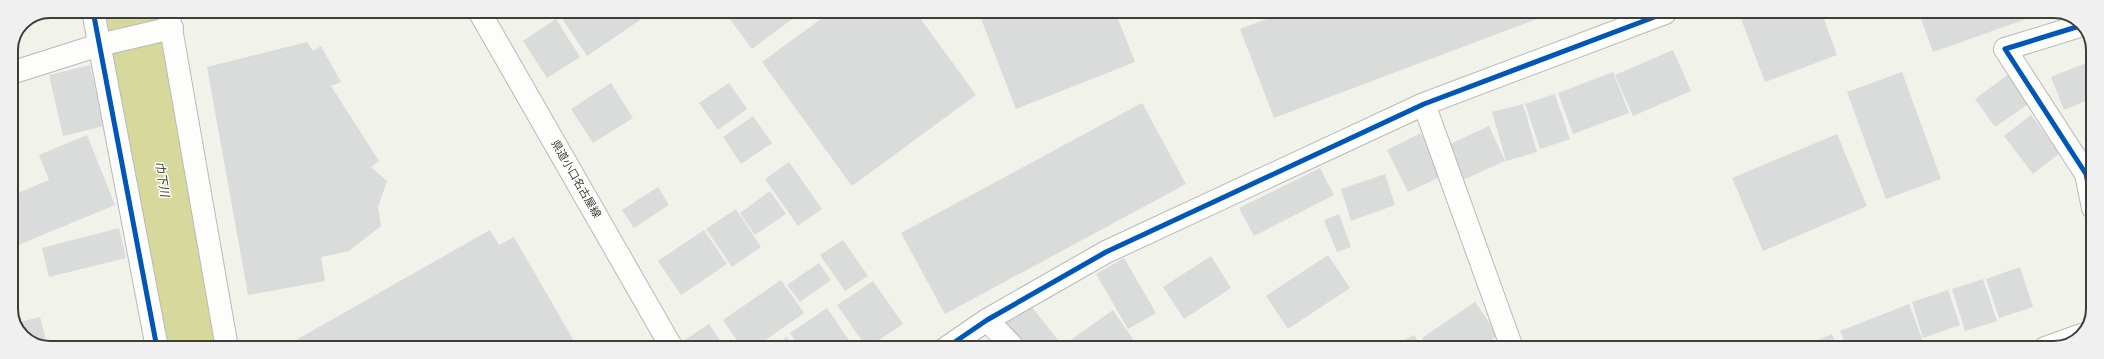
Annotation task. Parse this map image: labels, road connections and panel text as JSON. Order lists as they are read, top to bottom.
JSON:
{
  "streets": {
    "street": ["県道小口名古屋線"]
  },
  "water": ["巾下川"]
}
